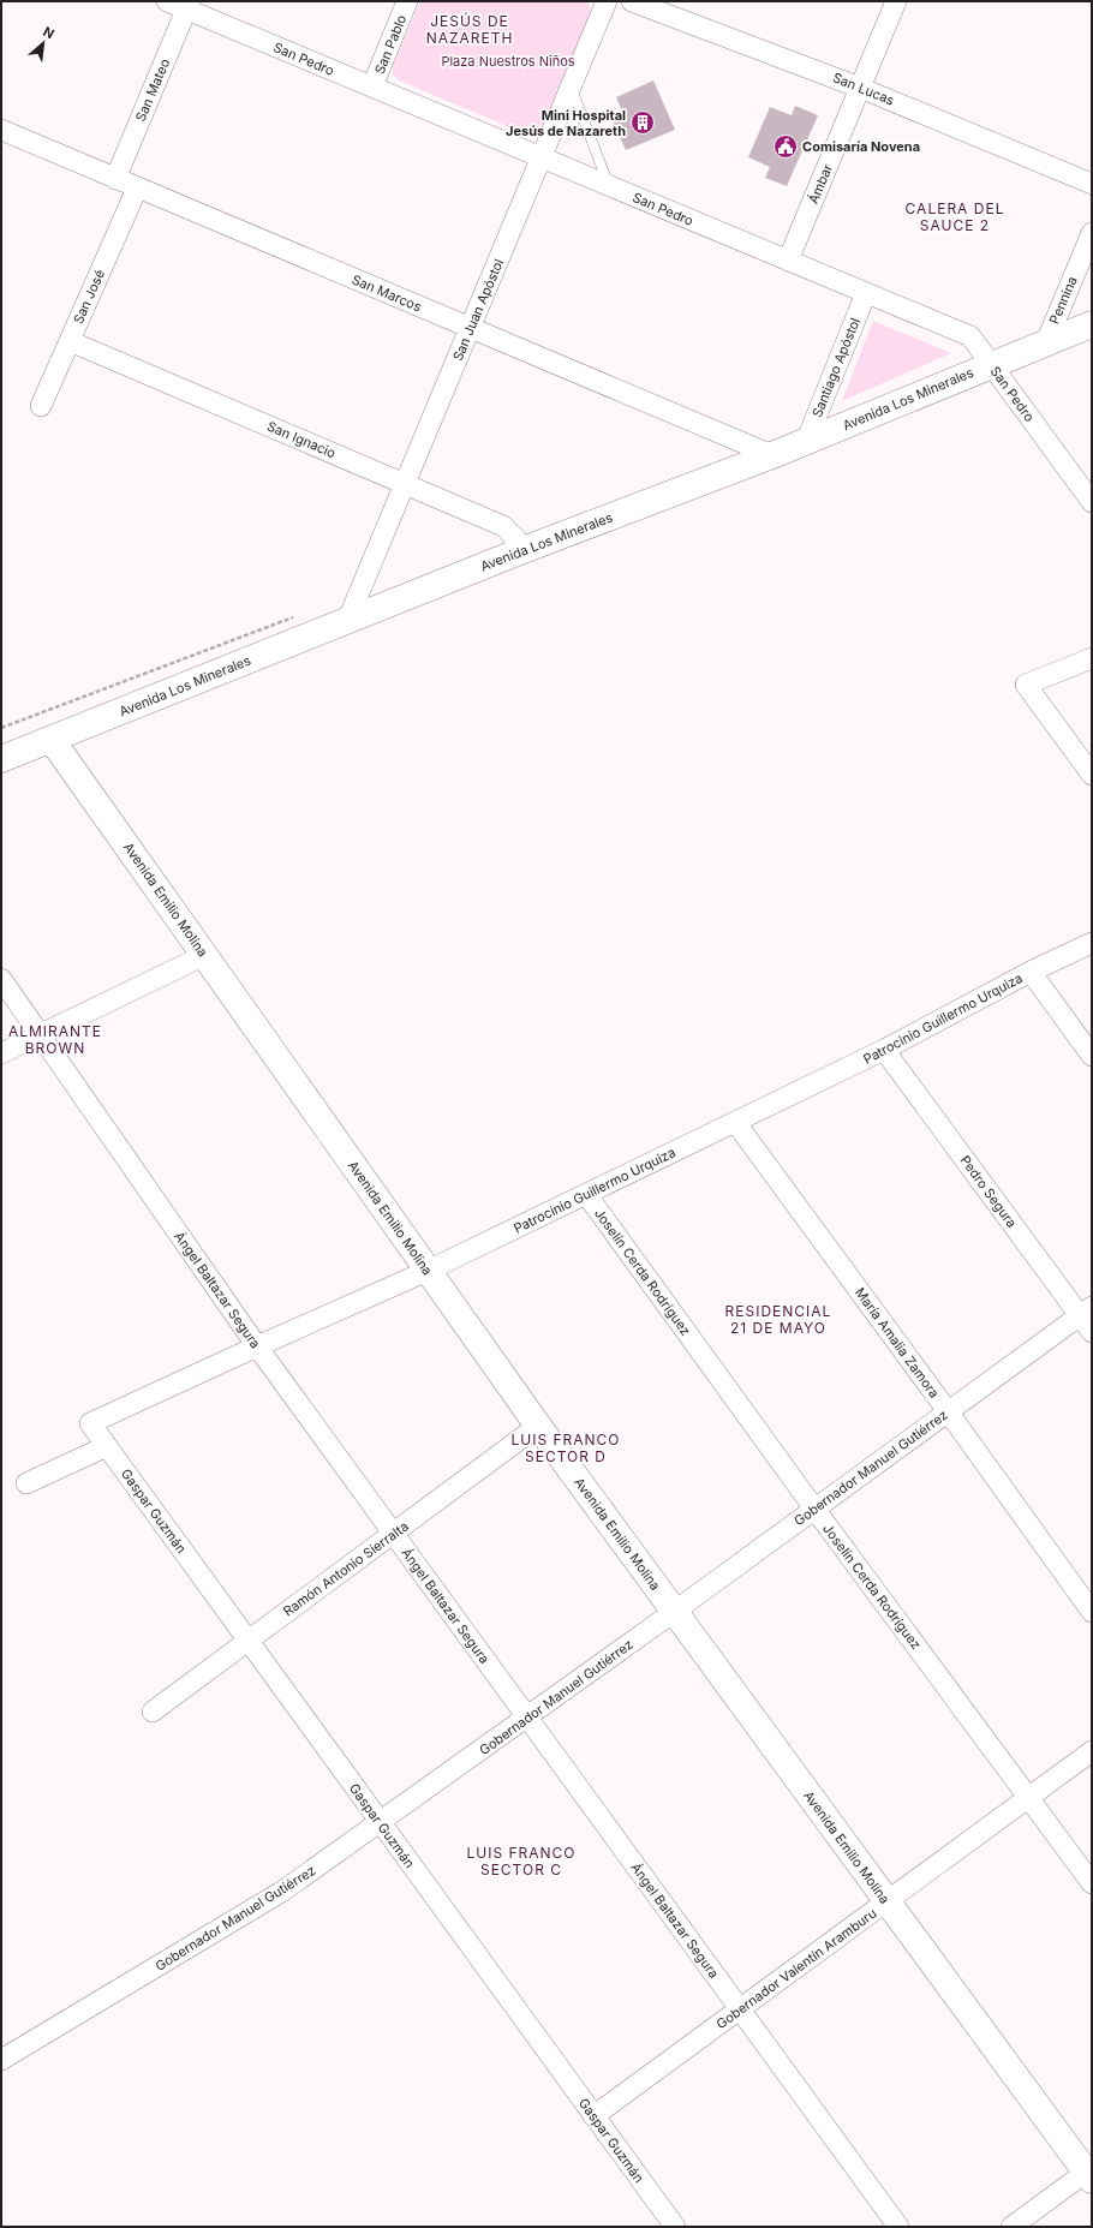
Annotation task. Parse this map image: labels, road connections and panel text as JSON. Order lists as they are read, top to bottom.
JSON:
{
  "streets": {
    "street": [
      "San Pablo",
      "San Pedro",
      "San Lucas",
      "San Mateo",
      "Ámbar",
      "San Marcos",
      "San José",
      "Pennina",
      "San Juan Apóstol",
      "Santiago Apóstol",
      "Avenida Los Minerales",
      "San Ignacio",
      "Avenida Emilio Molina",
      "Patrocinio Guillermo Urquiza",
      "Pedro Segura",
      "Joselín Cerda Rodríguez",
      "Ángel Baltazar Segura",
      "María Amalia Zamora",
      "Gobernador Manuel Gutiérrez",
      "Gaspar Guzmán",
      "Ramón Antonio Sierralta",
      "Gobernador Valentín Aramburu"
    ]
  },
  "crossings": [
    ["San Pablo", "San Pedro"],
    ["San Pedro", "San Mateo"],
    ["San Pedro", "Ámbar"],
    ["San Pedro", "San Juan Apóstol"],
    ["San Pedro", "Santiago Apóstol"],
    ["San Pedro", "Avenida Los Minerales"],
    ["San Lucas", "Ámbar"],
    ["San Mateo", "San Marcos"],
    ["San Marcos", "San José"],
    ["San Marcos", "San Juan Apóstol"],
    ["San Marcos", "Avenida Los Minerales"],
    ["San José", "San Ignacio"],
    ["Pennina", "Avenida Los Minerales"],
    ["San Juan Apóstol", "Avenida Los Minerales"],
    ["San Juan Apóstol", "San Ignacio"],
    ["Santiago Apóstol", "Avenida Los Minerales"],
    ["Avenida Los Minerales", "San Ignacio"],
    ["Avenida Los Minerales", "Avenida Emilio Molina"],
    ["Avenida Emilio Molina", "Patrocinio Guillermo Urquiza"],
    ["Avenida Emilio Molina", "Gobernador Manuel Gutiérrez"],
    ["Avenida Emilio Molina", "Ramón Antonio Sierralta"],
    ["Avenida Emilio Molina", "Gobernador Valentín Aramburu"],
    ["Patrocinio Guillermo Urquiza", "Pedro Segura"],
    ["Patrocinio Guillermo Urquiza", "Joselín Cerda Rodríguez"],
    ["Patrocinio Guillermo Urquiza", "Ángel Baltazar Segura"],
    ["Patrocinio Guillermo Urquiza", "María Amalia Zamora"],
    ["Patrocinio Guillermo Urquiza", "Gaspar Guzmán"],
    ["Pedro Segura", "Gobernador Manuel Gutiérrez"],
    ["Joselín Cerda Rodríguez", "Gobernador Manuel Gutiérrez"],
    ["Joselín Cerda Rodríguez", "Gobernador Valentín Aramburu"],
    ["Ángel Baltazar Segura", "Gobernador Manuel Gutiérrez"],
    ["Ángel Baltazar Segura", "Ramón Antonio Sierralta"],
    ["Ángel Baltazar Segura", "Gobernador Valentín Aramburu"],
    ["María Amalia Zamora", "Gobernador Manuel Gutiérrez"],
    ["Gobernador Manuel Gutiérrez", "Gaspar Guzmán"],
    ["Gaspar Guzmán", "Ramón Antonio Sierralta"],
    ["Gaspar Guzmán", "Gobernador Valentín Aramburu"]
  ],
  "districts": [
    "JESÚS DE NAZARETH",
    "CALERA DEL SAUCE 2",
    "ALMIRANTE BROWN",
    "RESIDENCIAL 21 DE MAYO",
    "LUIS FRANCO SECTOR D",
    "LUIS FRANCO SECTOR C"
  ],
  "parks": ["Plaza Nuestros Niños"],
  "places": {
    "building": ["Mini Hospital Jesús de Nazareth"],
    "public building": ["Comisaría Novena"]
  },
  "north": "top right"
}
